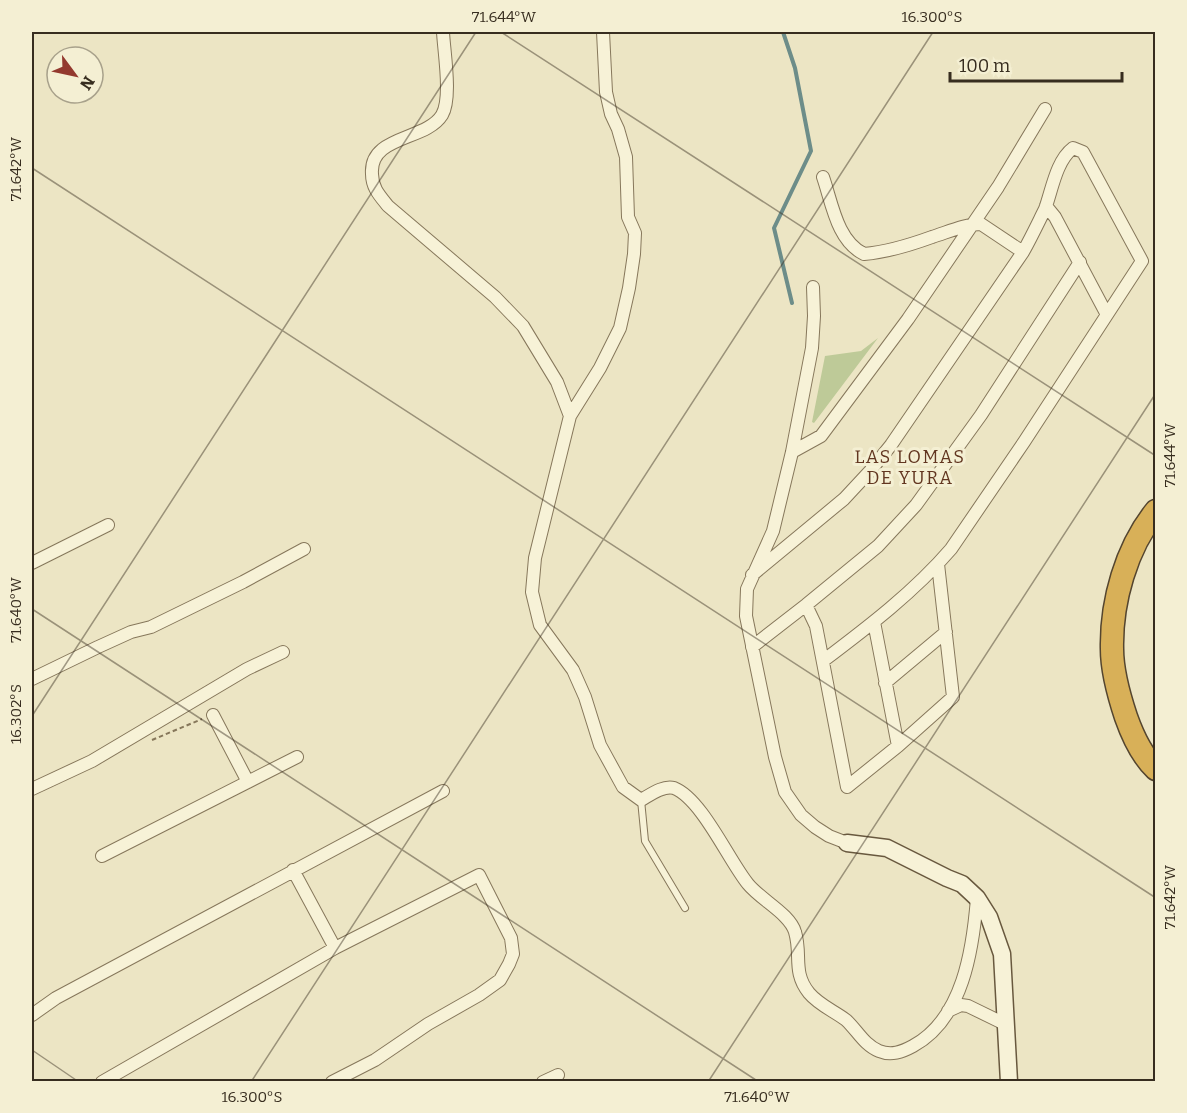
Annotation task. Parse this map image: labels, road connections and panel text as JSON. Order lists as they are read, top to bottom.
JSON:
{
  "districts": ["LAS LOMAS DE YURA"],
  "scale_bar": "100 m",
  "north": "bottom right",
  "coordinates": [
    "71.644°W",
    "16.300°S",
    "71.642°W",
    "71.640°W",
    "16.302°S"
  ]
}
